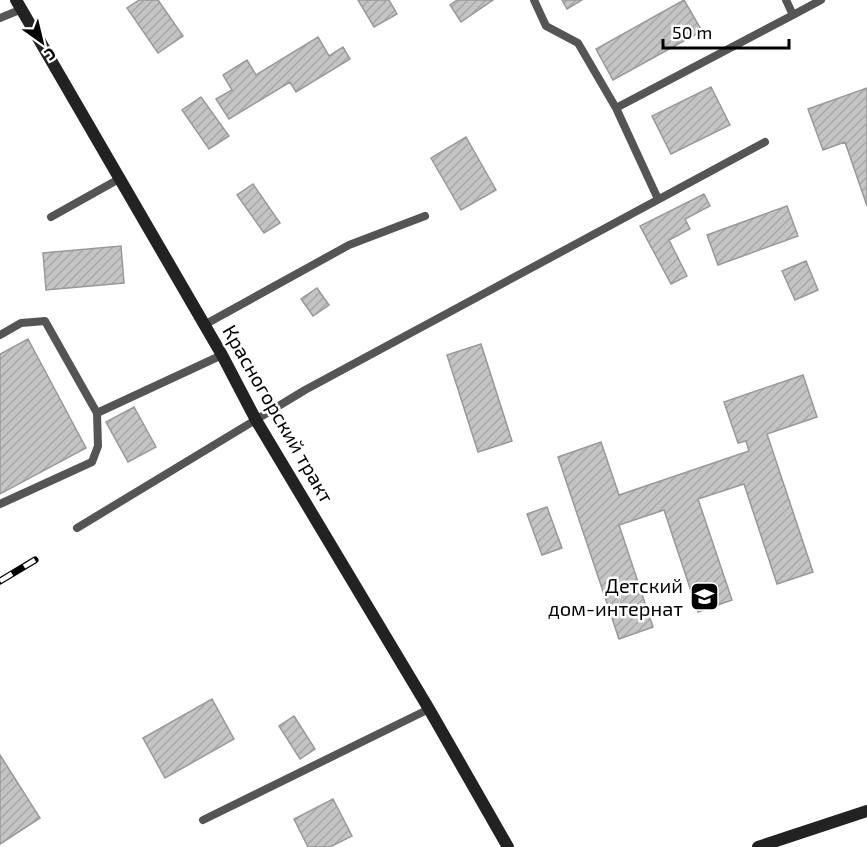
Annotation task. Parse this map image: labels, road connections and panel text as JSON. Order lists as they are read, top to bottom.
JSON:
{
  "streets": {
    "main road": ["Красногорский тракт"]
  },
  "places": {
    "school or university": ["Детский дом-интернат"]
  },
  "scale_bar": "50 m",
  "north": "bottom right"
}
